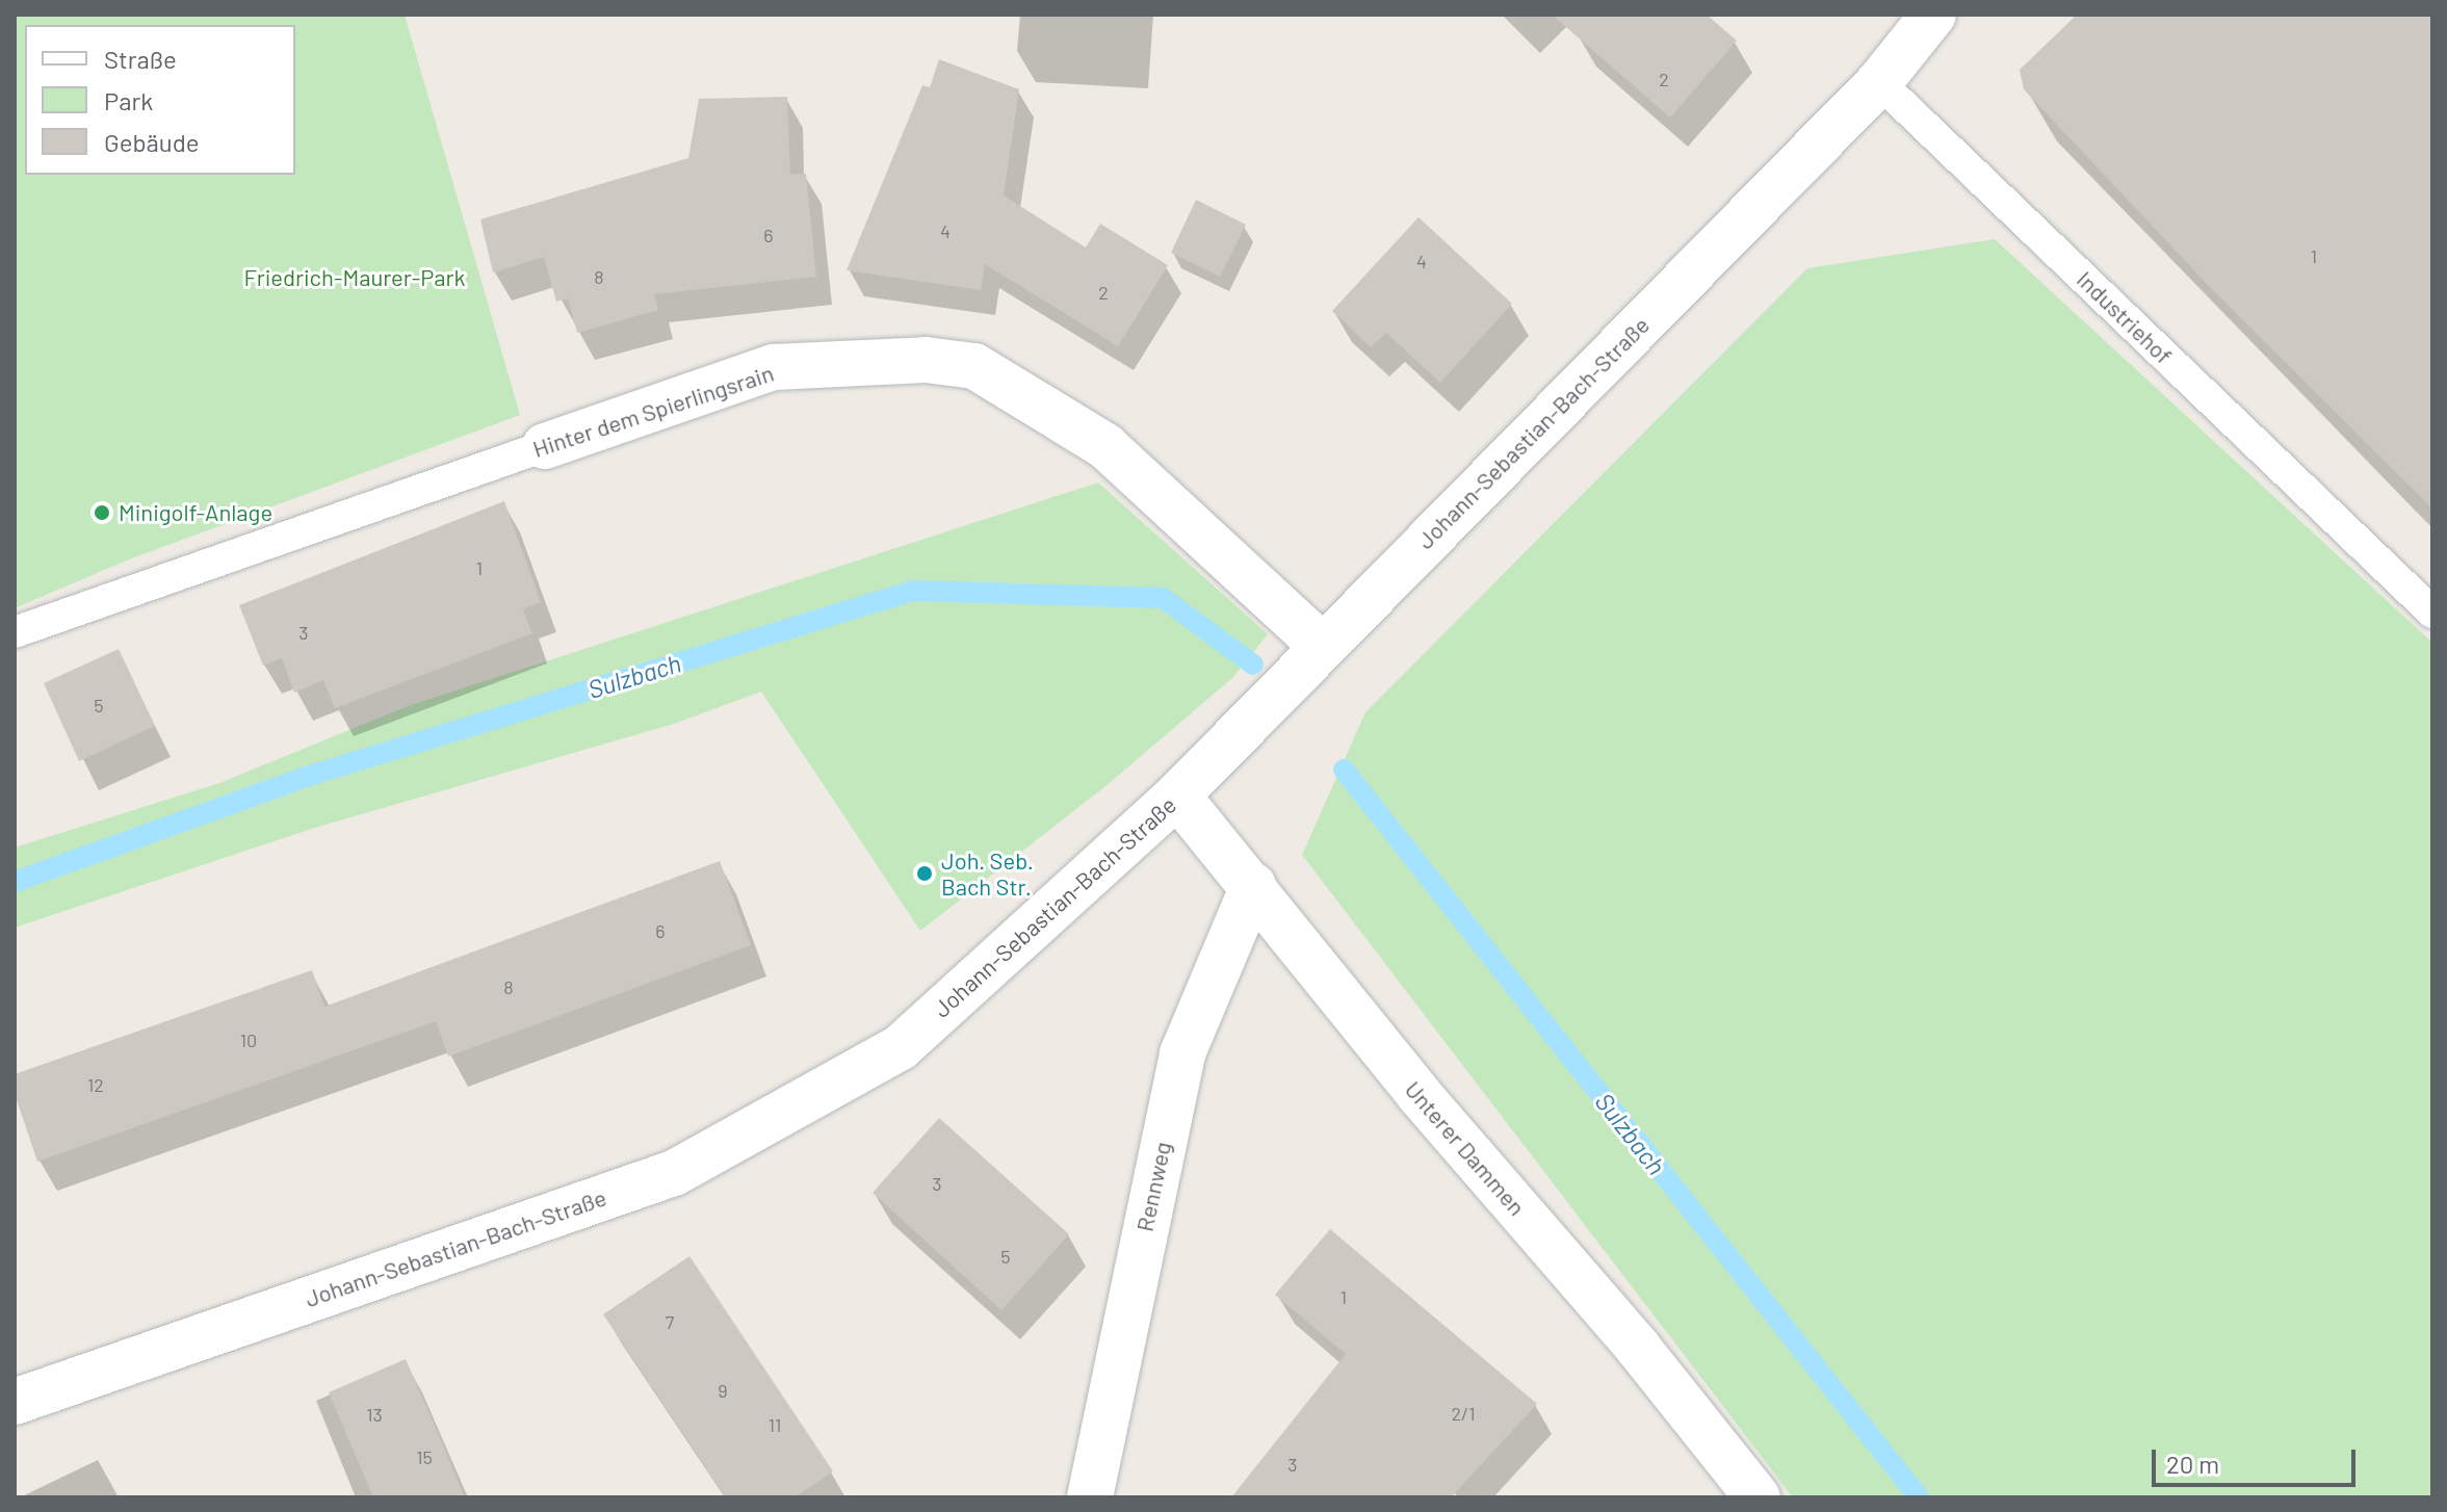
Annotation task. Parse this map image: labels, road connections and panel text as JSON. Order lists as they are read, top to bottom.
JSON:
{
  "streets": {
    "street": [
      "Hinter dem Spierlingsrain",
      "Johann-Sebastian-Bach-Straße",
      "Unterer Dammen",
      "Rennweg"
    ],
    "lane": ["Industriehof"]
  },
  "crossings": [
    ["Industriehof", "Johann-Sebastian-Bach-Straße"],
    ["Hinter dem Spierlingsrain", "Johann-Sebastian-Bach-Straße"],
    ["Johann-Sebastian-Bach-Straße", "Unterer Dammen"],
    ["Unterer Dammen", "Rennweg"]
  ],
  "water": ["Sulzbach"],
  "parks": ["Friedrich-Maurer-Park"],
  "places": ["Minigolf-Anlage", "Joh. Seb. Bach Str."],
  "house_numbers": [
    "2",
    "4",
    "6",
    "1",
    "4",
    "8",
    "2",
    "1",
    "3",
    "5",
    "6",
    "8",
    "10",
    "12",
    "3",
    "5",
    "1",
    "7",
    "9",
    "2/1",
    "13",
    "11",
    "15",
    "3"
  ],
  "legend": ["Straße", "Park", "Gebäude"],
  "scale_bar": "20 m"
}
